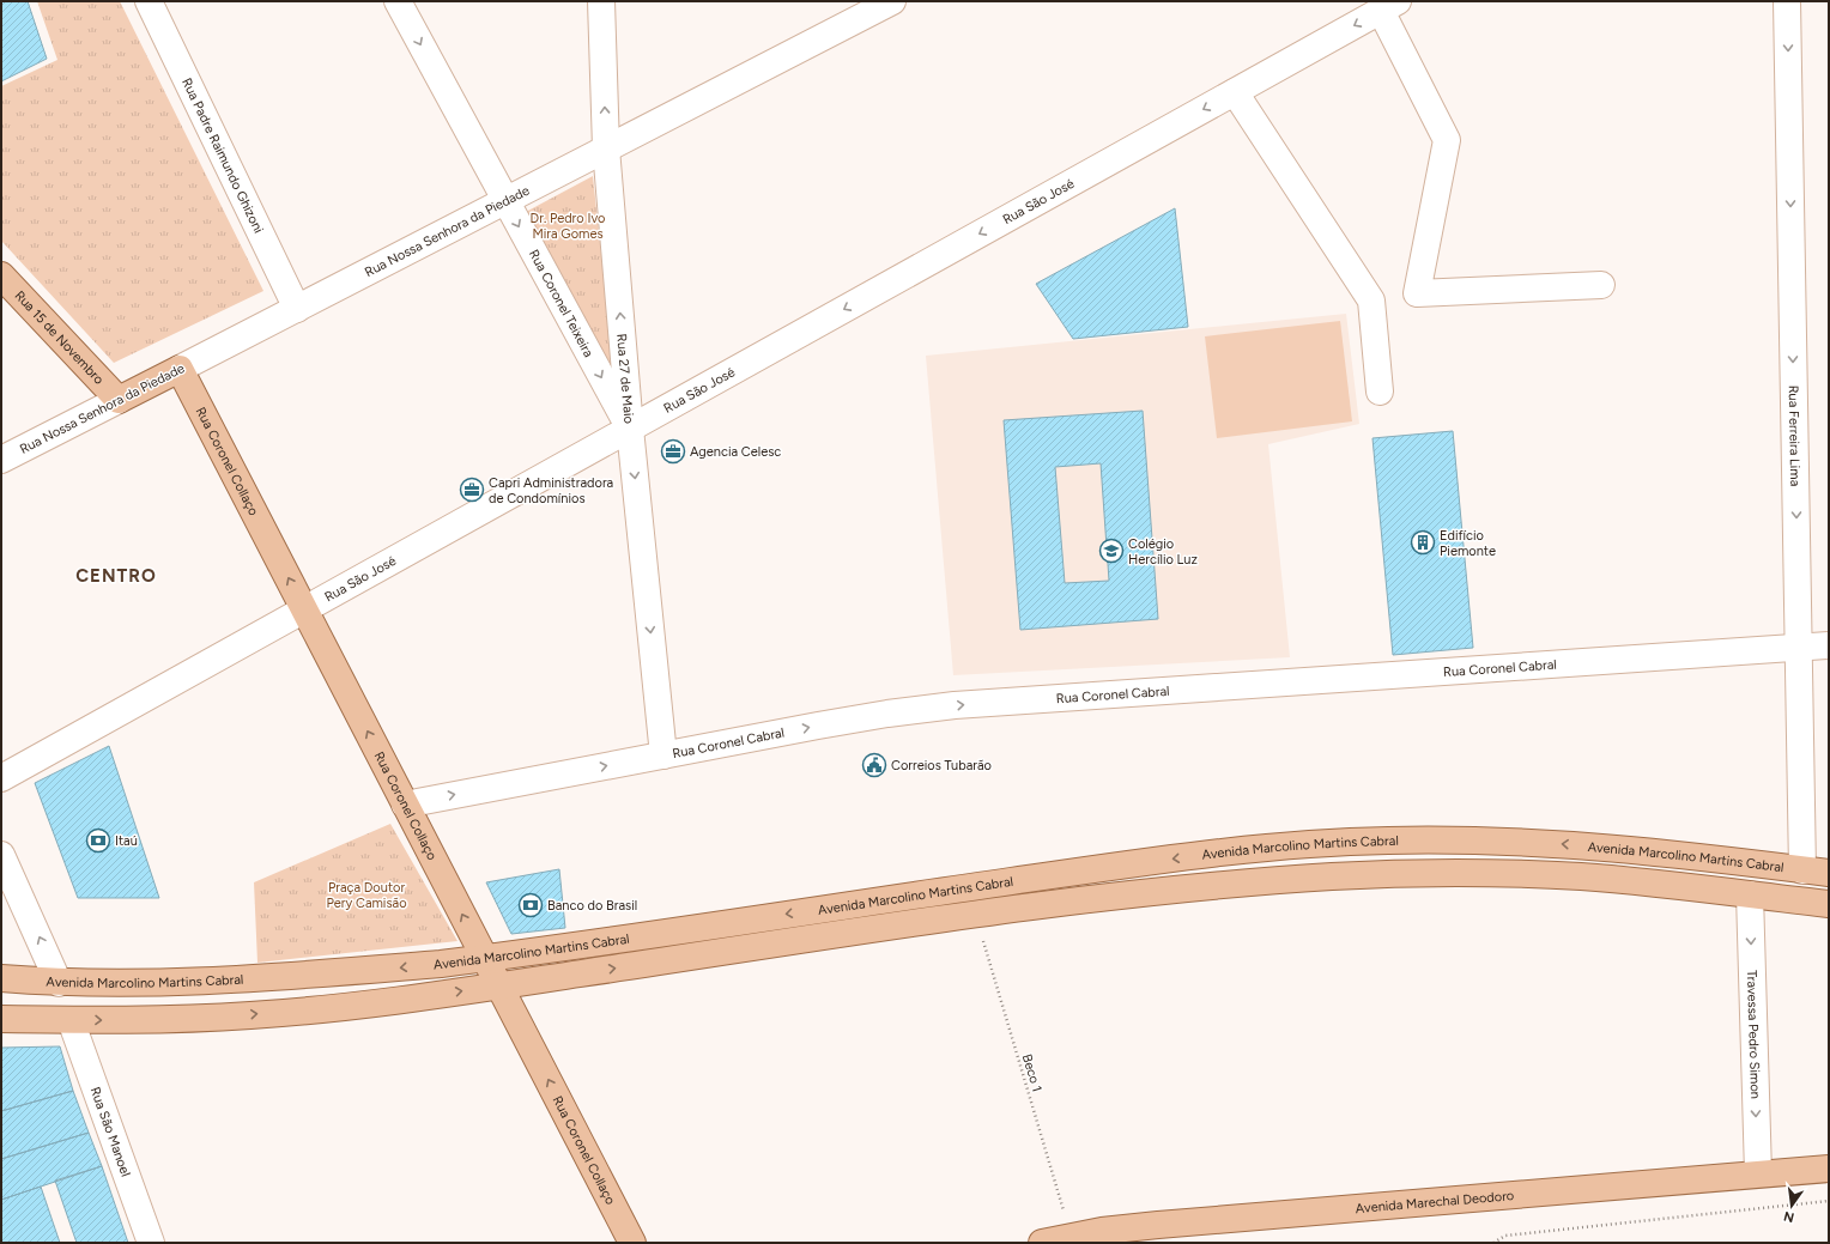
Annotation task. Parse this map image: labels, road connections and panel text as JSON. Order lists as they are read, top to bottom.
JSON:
{
  "streets": {
    "main road": [
      "Rua Nossa Senhora da Piedade",
      "Rua 15 de Novembro",
      "Rua Coronel Collaço",
      "Avenida Marcolino Martins Cabral",
      "Avenida Marechal Deodoro"
    ],
    "street": [
      "Rua Padre Raimundo Ghizoni",
      "Rua São José",
      "Rua Coronel Teixeira",
      "Rua 27 de Maio",
      "Rua Ferreira Lima",
      "Rua Coronel Cabral",
      "Travessa Pedro Simon",
      "Rua São Manoel"
    ],
    "path": ["Beco 1"]
  },
  "crossings": [
    ["Rua Padre Raimundo Ghizoni", "Rua Nossa Senhora da Piedade"],
    ["Rua São José", "Rua Coronel Teixeira"],
    ["Rua São José", "Rua 27 de Maio"],
    ["Rua São José", "Rua Coronel Collaço"],
    ["Rua Nossa Senhora da Piedade", "Rua Coronel Teixeira"],
    ["Rua Nossa Senhora da Piedade", "Rua 15 de Novembro"],
    ["Rua Nossa Senhora da Piedade", "Rua 27 de Maio"],
    ["Rua Nossa Senhora da Piedade", "Rua Coronel Collaço"],
    ["Rua Coronel Teixeira", "Rua 27 de Maio"],
    ["Rua 27 de Maio", "Rua Coronel Cabral"],
    ["Rua Ferreira Lima", "Rua Coronel Cabral"],
    ["Rua Ferreira Lima", "Avenida Marcolino Martins Cabral"],
    ["Rua Coronel Collaço", "Rua Coronel Cabral"],
    ["Rua Coronel Collaço", "Avenida Marcolino Martins Cabral"],
    ["Avenida Marcolino Martins Cabral", "Travessa Pedro Simon"],
    ["Avenida Marcolino Martins Cabral", "Beco 1"],
    ["Avenida Marcolino Martins Cabral", "Rua São Manoel"],
    ["Travessa Pedro Simon", "Avenida Marechal Deodoro"],
    ["Beco 1", "Avenida Marechal Deodoro"]
  ],
  "one_way": [
    "Rua São José",
    "Rua Coronel Teixeira",
    "Rua Ferreira Lima",
    "Rua Coronel Collaço",
    "Rua Coronel Cabral",
    "Travessa Pedro Simon"
  ],
  "districts": ["CENTRO"],
  "parks": ["Dr. Pedro Ivo Mira Gomes", "Praça Doutor Pery Camisão"],
  "places": {
    "office": ["Agencia Celesc", "Capri Administradora de Condomínios"],
    "building": ["Edifício Piemonte"],
    "school or university": ["Colégio Hercílio Luz"],
    "public building": ["Correios Tubarão"],
    "bank": ["Itaú", "Banco do Brasil"]
  },
  "north": "bottom"
}
